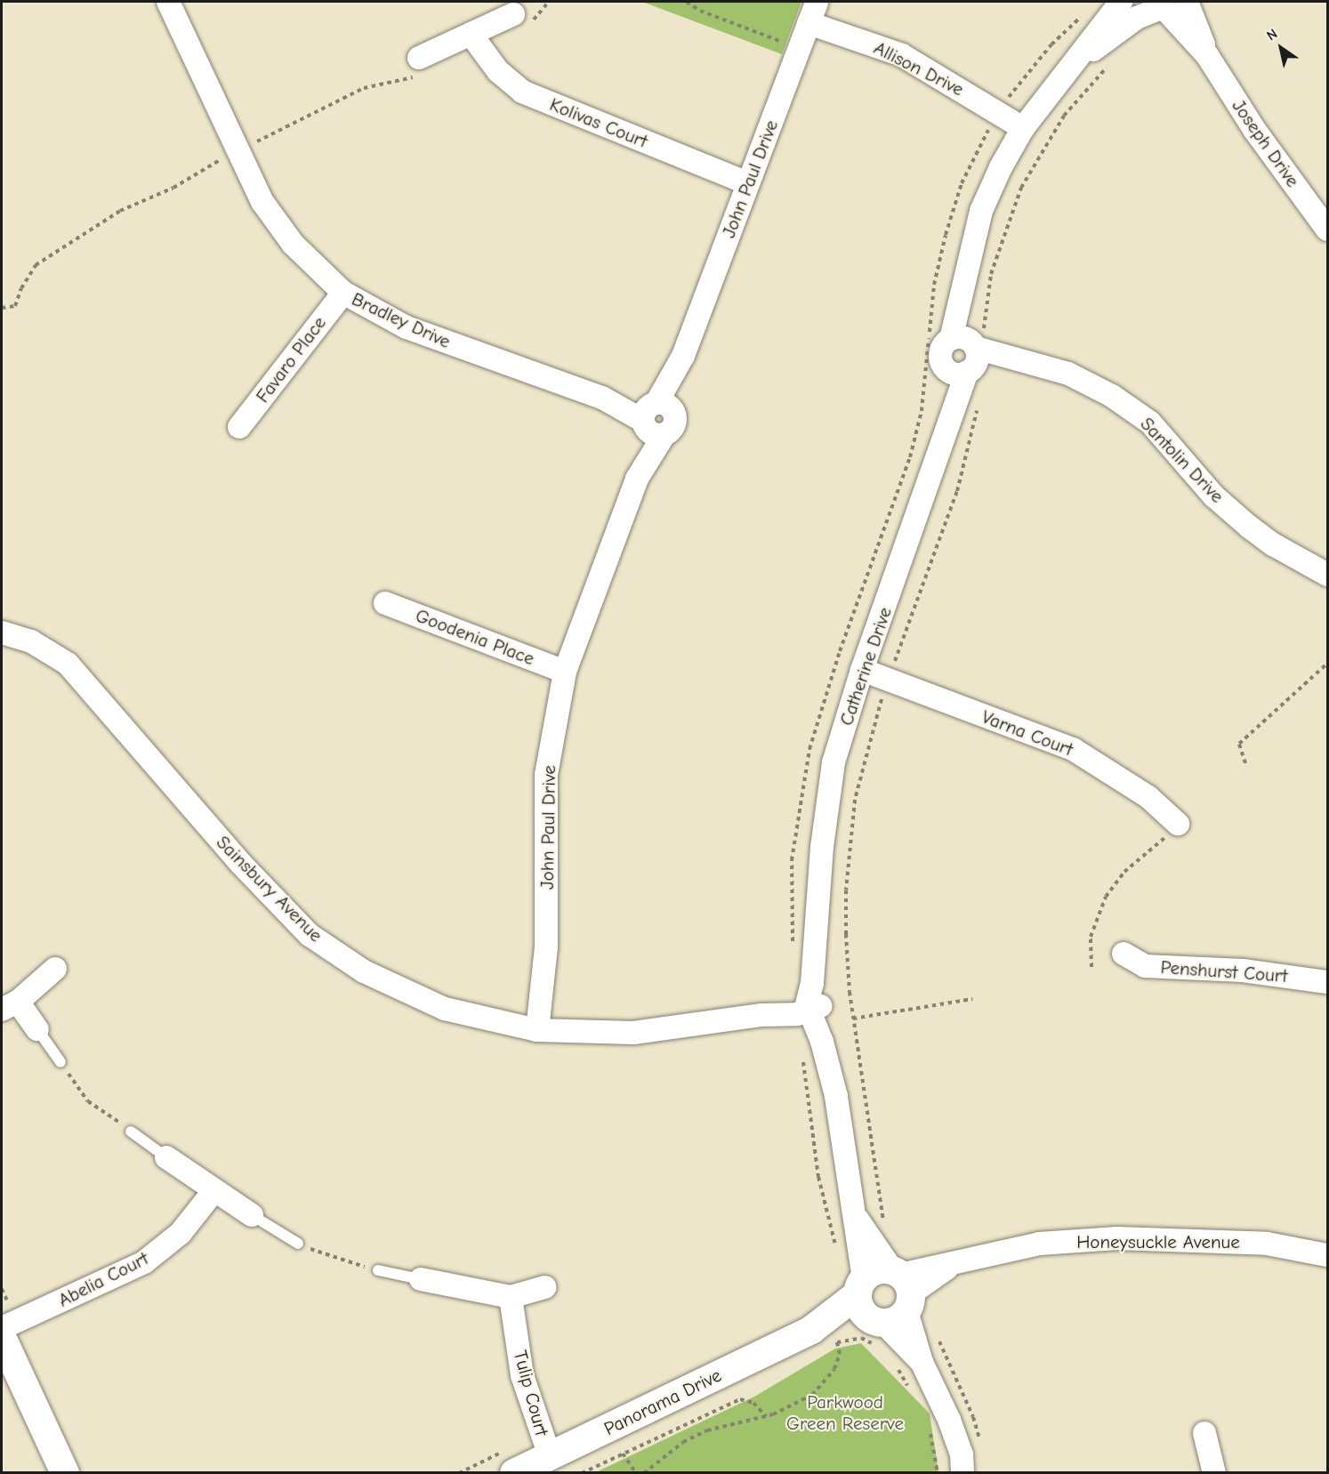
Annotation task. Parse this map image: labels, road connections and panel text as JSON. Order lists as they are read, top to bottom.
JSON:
{
  "streets": {
    "street": [
      "Allison Drive",
      "Kolivas Court",
      "Joseph Drive",
      "John Paul Drive",
      "Bradley Drive",
      "Favaro Place",
      "Santolin Drive",
      "Goodenia Place",
      "Catherine Drive",
      "Varna Court",
      "Sainsbury Avenue",
      "Penshurst Court",
      "Honeysuckle Avenue",
      "Abelia Court",
      "Tulip Court",
      "Panorama Drive"
    ]
  },
  "crossings": [
    ["Allison Drive", "John Paul Drive"],
    ["Allison Drive", "Catherine Drive"],
    ["Kolivas Court", "John Paul Drive"],
    ["Joseph Drive", "Catherine Drive"],
    ["John Paul Drive", "Bradley Drive"],
    ["John Paul Drive", "Goodenia Place"],
    ["John Paul Drive", "Sainsbury Avenue"],
    ["Bradley Drive", "Favaro Place"],
    ["Santolin Drive", "Catherine Drive"],
    ["Catherine Drive", "Varna Court"],
    ["Catherine Drive", "Sainsbury Avenue"],
    ["Honeysuckle Avenue", "Panorama Drive"],
    ["Tulip Court", "Panorama Drive"]
  ],
  "parks": ["Parkwood Green Reserve"],
  "north": "top left"
}
